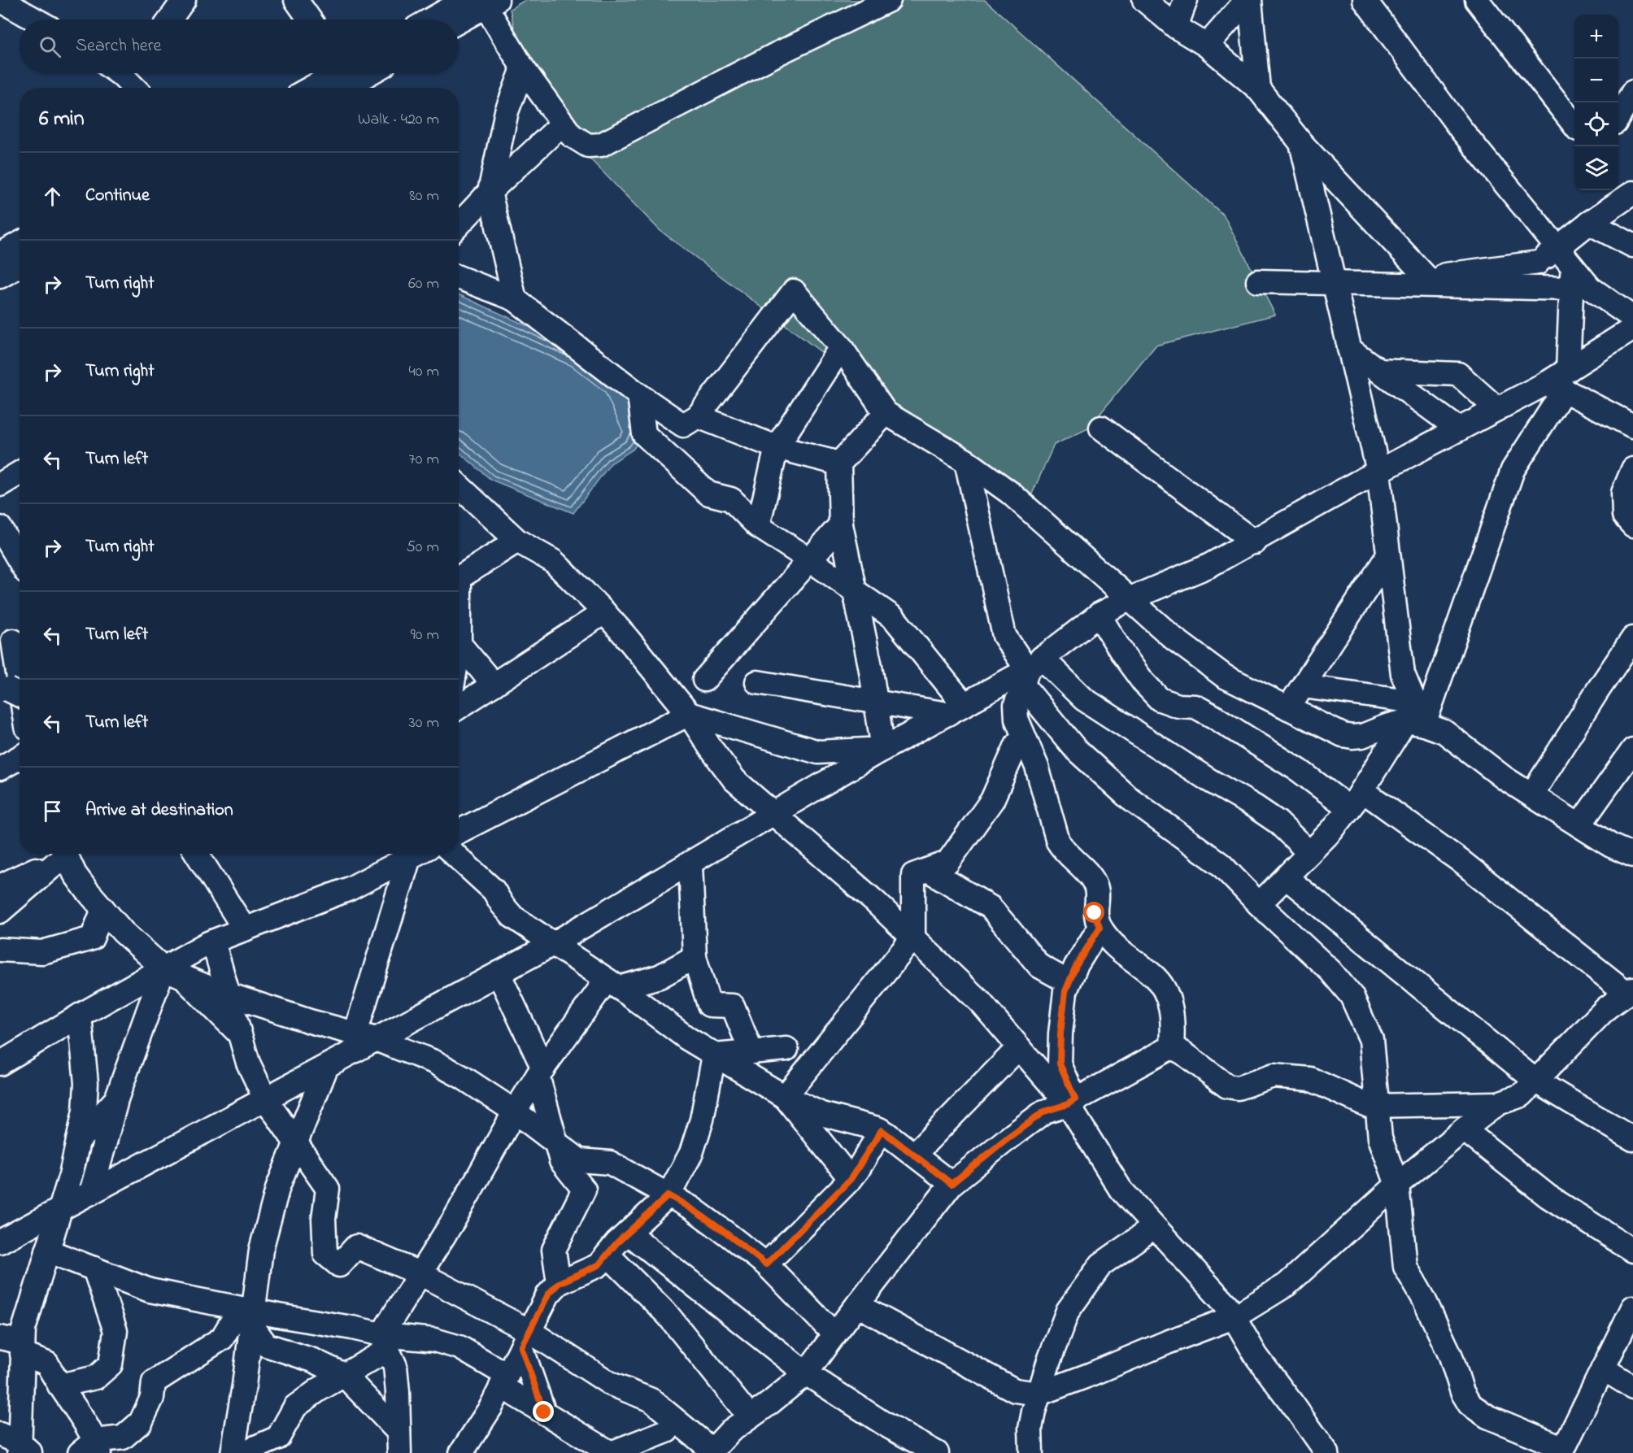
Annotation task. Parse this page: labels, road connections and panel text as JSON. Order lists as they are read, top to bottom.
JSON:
{
  "page": {
    "map_buttons": ["+", "−"],
    "search": "Search here",
    "heading": ["6 min", "Walk · 420 m"],
    "list": [
      ["Continue", "80 m"],
      ["Turn right", "60 m"],
      ["Turn right", "40 m"],
      ["Turn left", "70 m"],
      ["Turn right", "50 m"],
      ["Turn left", "90 m"],
      ["Turn left", "30 m"],
      "Arrive at destination"
    ]
  }
}
